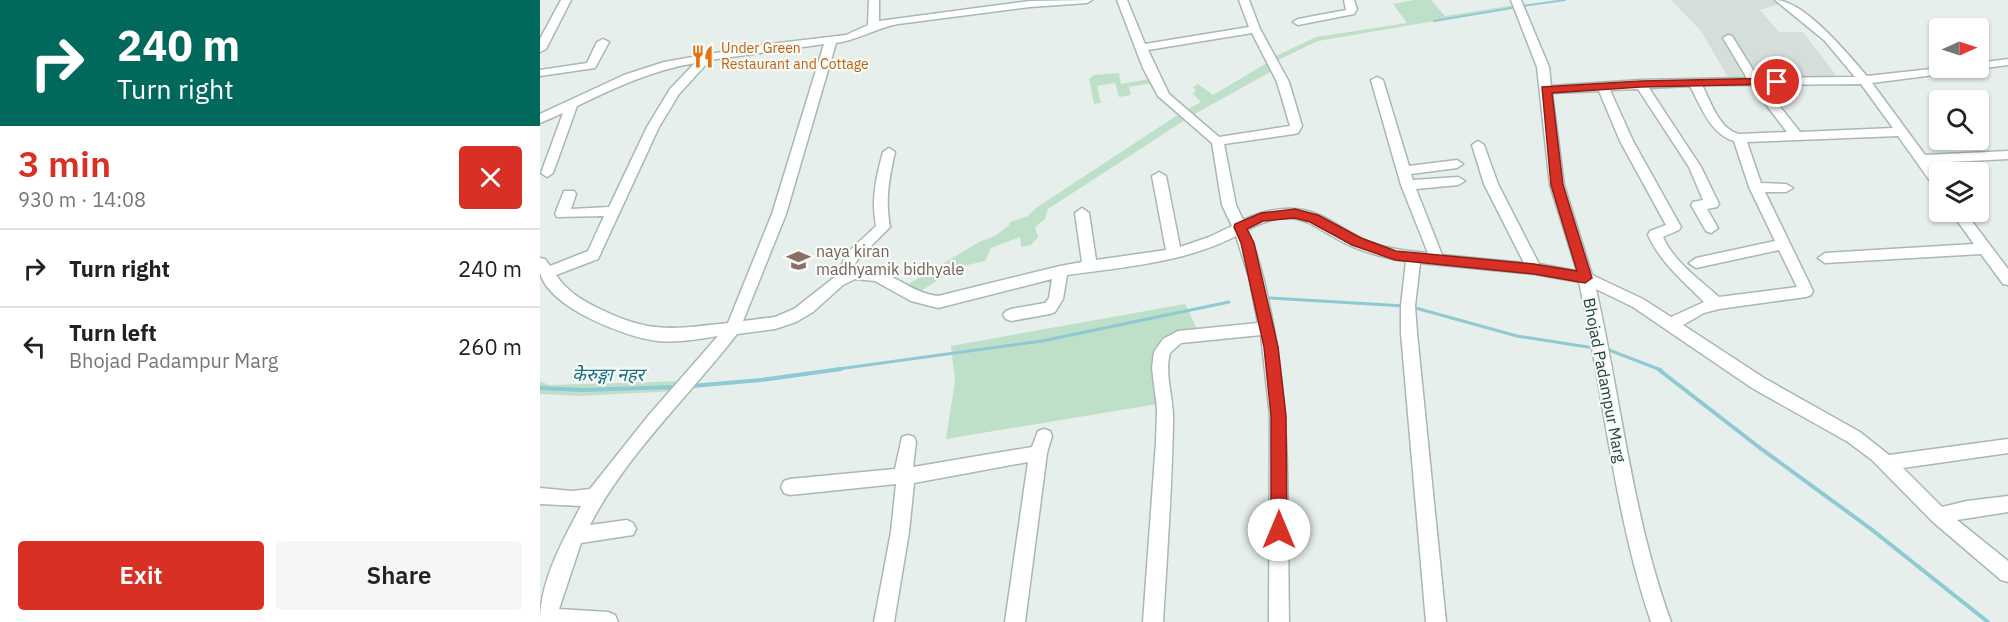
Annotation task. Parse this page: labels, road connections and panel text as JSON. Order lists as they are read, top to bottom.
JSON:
{
  "streets": {
    "street": ["Bhojad Padampur Marg"]
  },
  "water": ["केेरुङ्गा नहर"],
  "places": {
    "restaurant": ["Under Green Restaurant and Cottage"],
    "school or university": ["naya kiran madhyamik bidhyale"]
  },
  "north": "right",
  "page": {
    "turn": ["240 m", "Turn right"],
    "heading": ["3 min", "930 m · 14:08"],
    "list": [
      {
        "name": "Turn right",
        "value": "240 m"
      },
      {
        "name": "Turn left",
        "note": "Bhojad Padampur Marg",
        "value": "260 m"
      }
    ],
    "buttons": ["Exit", "Share"]
  }
}
